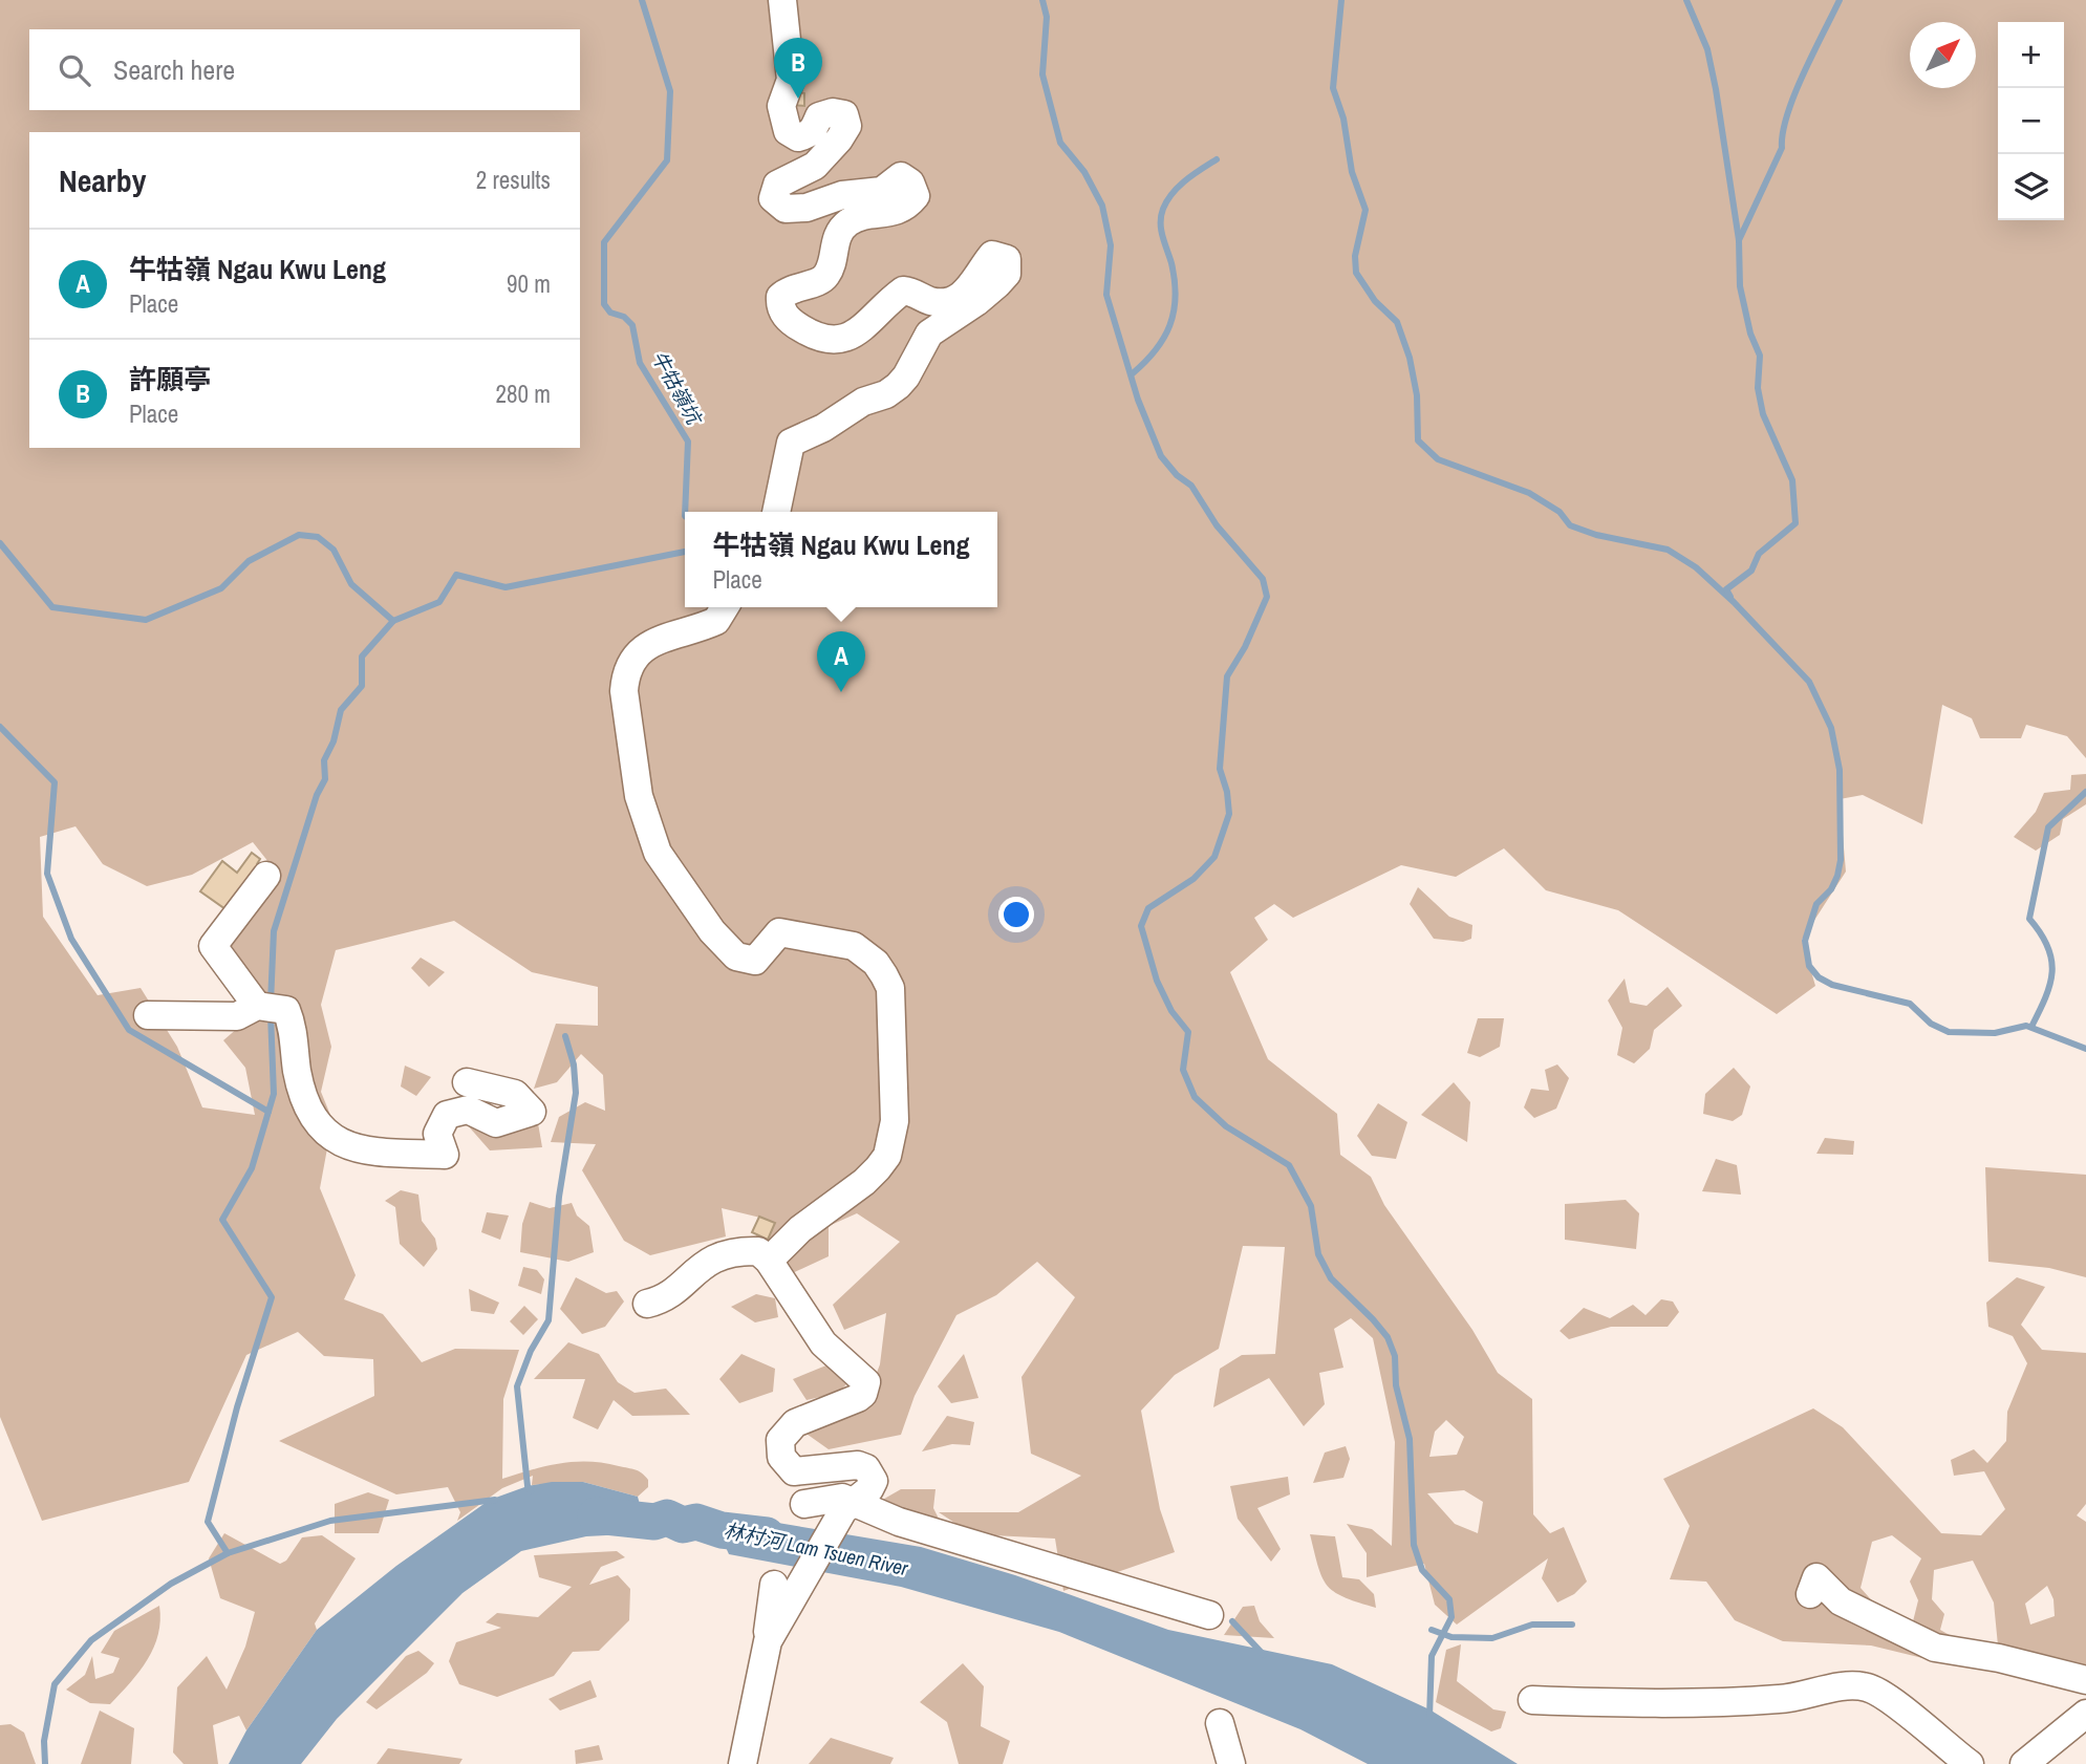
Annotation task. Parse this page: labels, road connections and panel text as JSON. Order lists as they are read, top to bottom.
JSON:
{
  "water": ["牛牯嶺坑", "林村河 Lam Tsuen River"],
  "north": "top right",
  "page": {
    "map_buttons": ["+", "−"],
    "search": "Search here",
    "pins": ["B", "A"],
    "heading": ["Nearby", "2 results"],
    "list": [
      {
        "mark": "A",
        "name": "牛牯嶺 Ngau Kwu Leng",
        "note": "Place",
        "value": "90 m"
      },
      {
        "mark": "B",
        "name": "許願亭",
        "note": "Place",
        "value": "280 m"
      }
    ],
    "popup": ["牛牯嶺 Ngau Kwu Leng", "Place"]
  }
}
